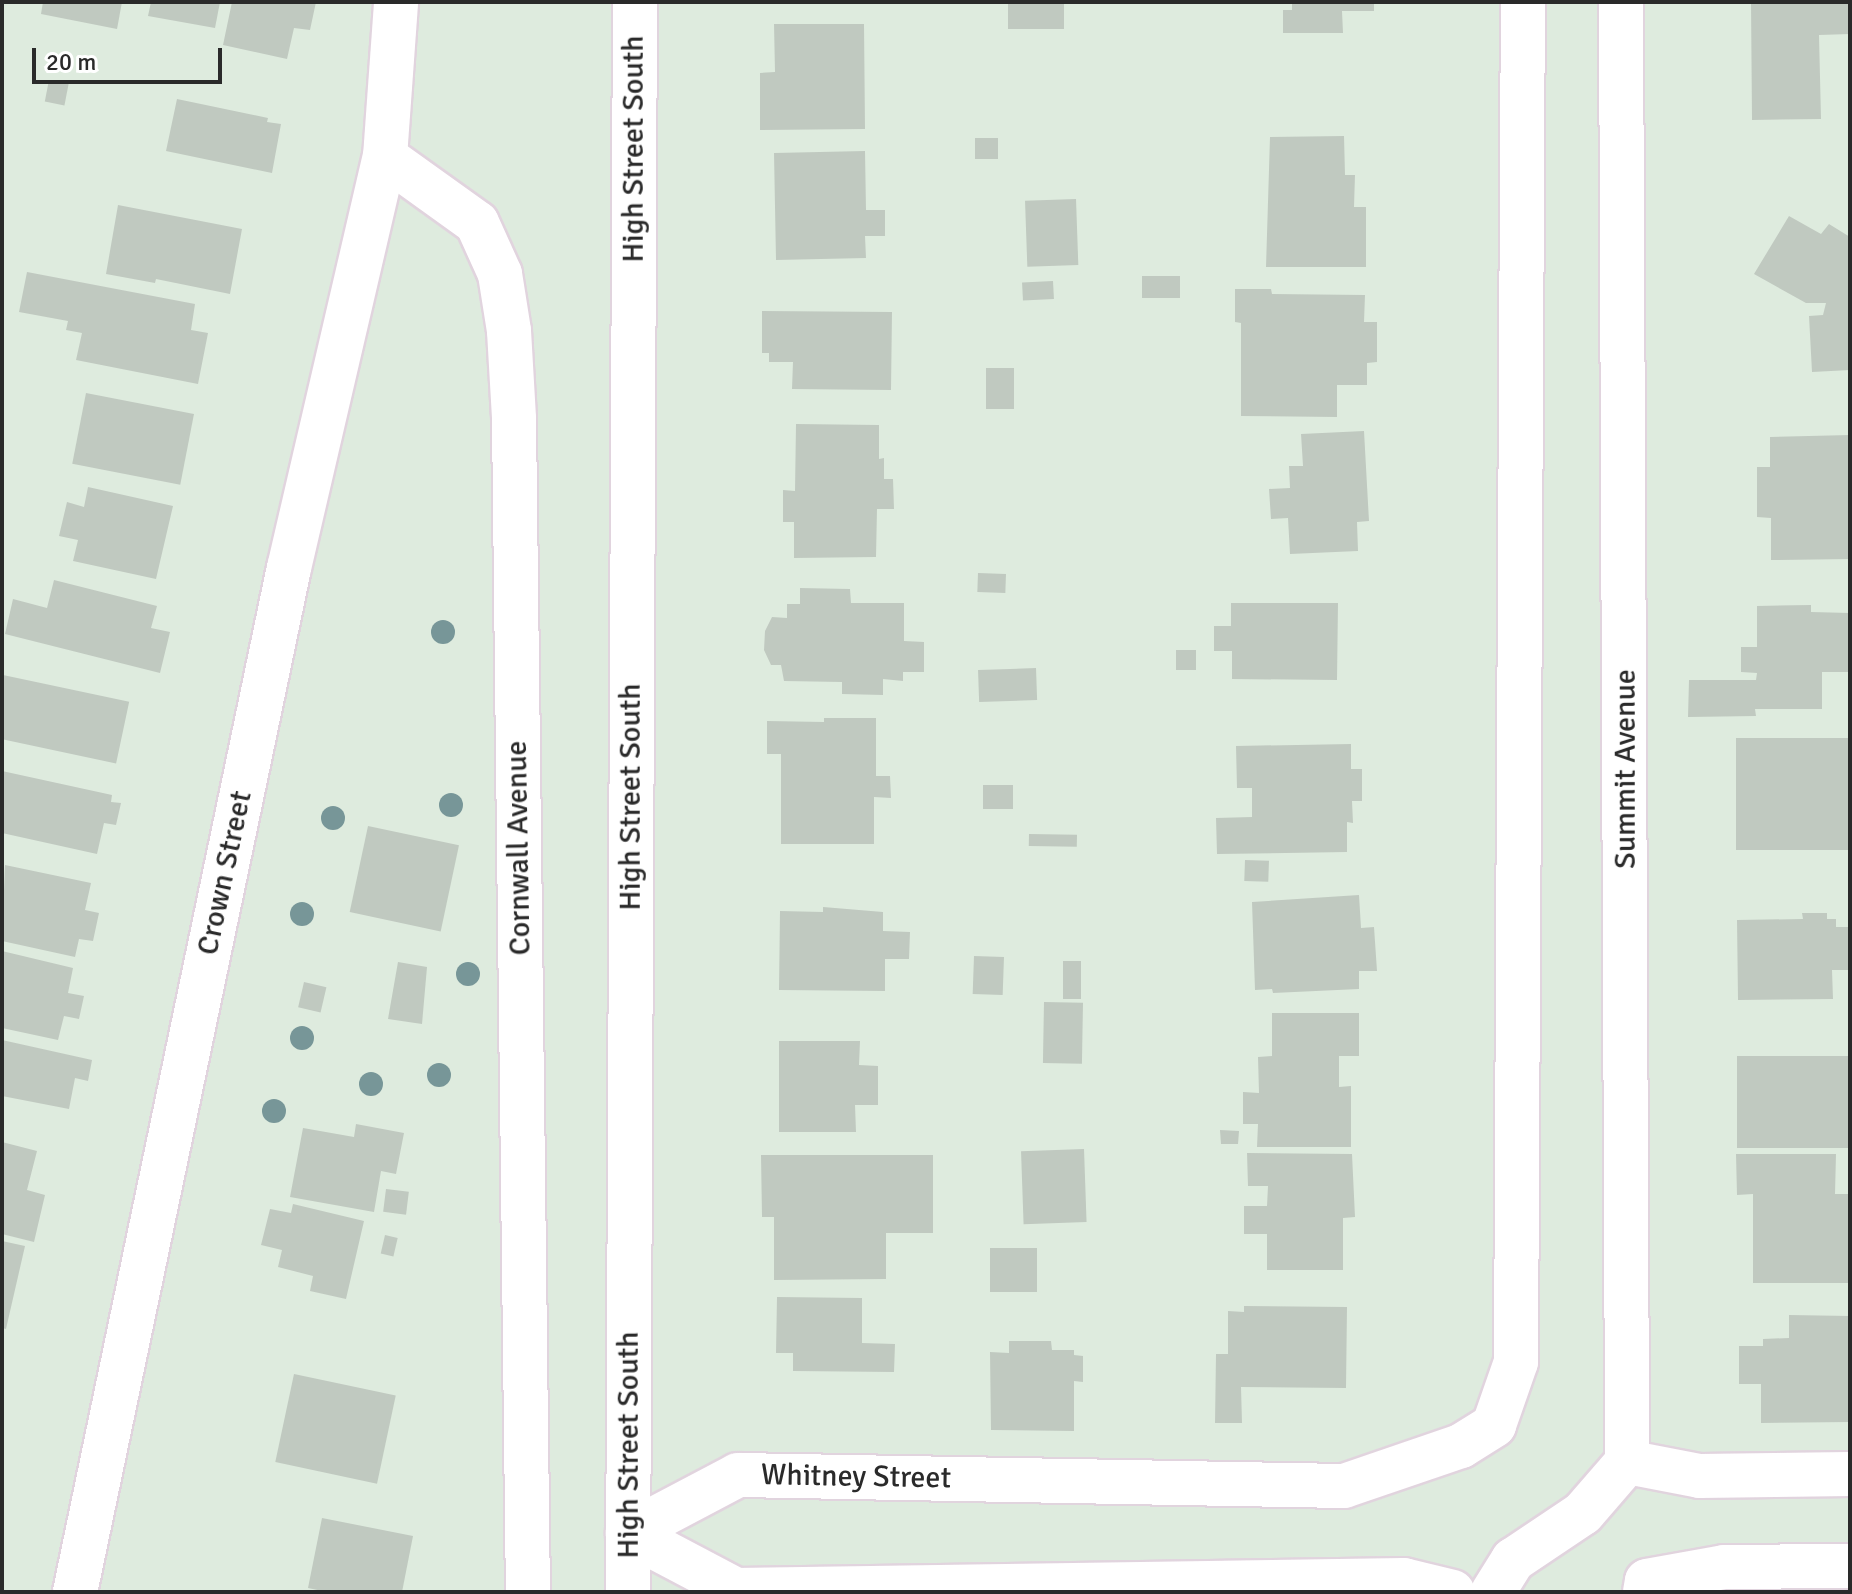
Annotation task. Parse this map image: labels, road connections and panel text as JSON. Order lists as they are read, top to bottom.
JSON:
{
  "streets": {
    "street": [
      "High Street South",
      "Summit Avenue",
      "Cornwall Avenue",
      "Crown Street",
      "Whitney Street"
    ]
  },
  "crossings": [
    ["High Street South", "Whitney Street"],
    ["Cornwall Avenue", "Crown Street"]
  ],
  "scale_bar": "20 m"
}
